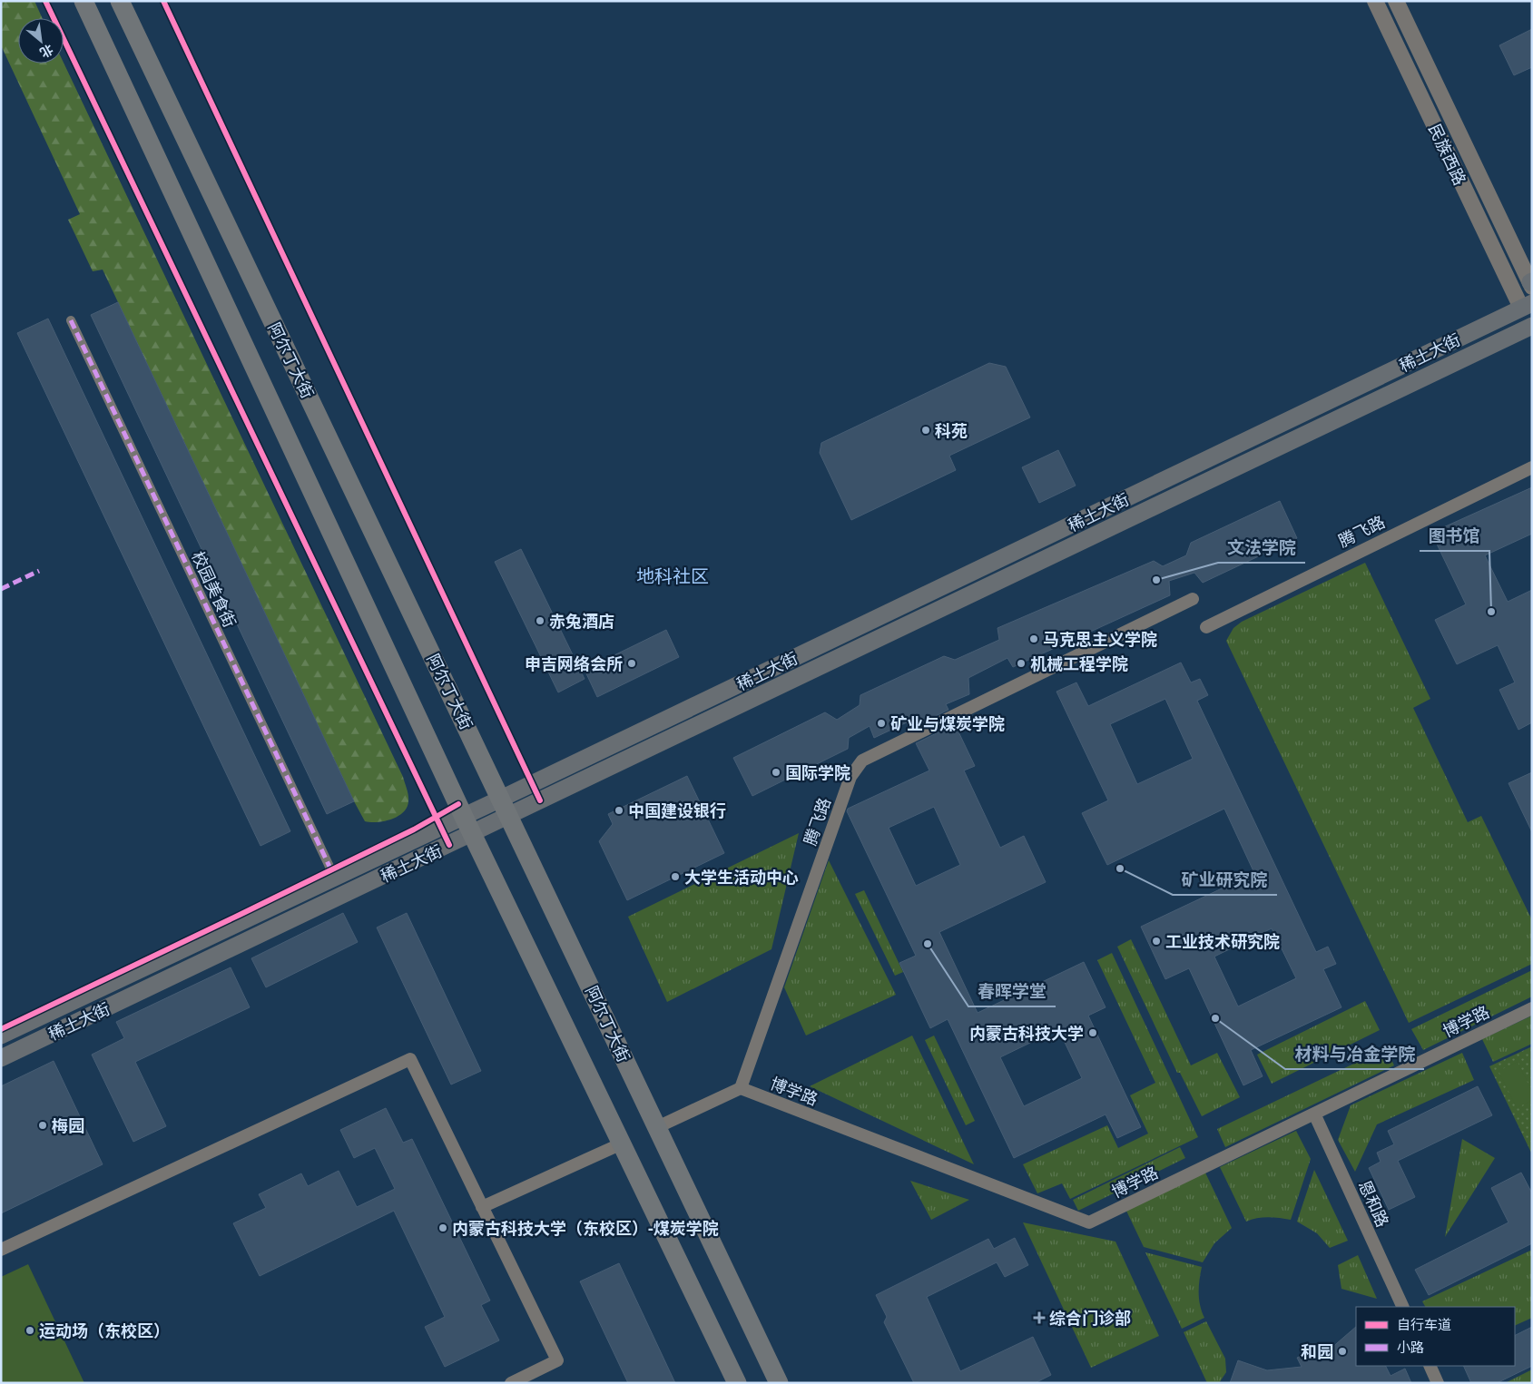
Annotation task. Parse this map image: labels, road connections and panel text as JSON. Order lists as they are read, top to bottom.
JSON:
{
  "streets": {
    "main road": ["稀土大街", "阿尔丁大街"],
    "street": [
      "民族西路",
      "腾飞路",
      "校园美食街",
      "博学路",
      "恩和路"
    ]
  },
  "crossings": [
    ["民族西路", "稀土大街"],
    ["稀土大街", "阿尔丁大街"],
    ["腾飞路", "博学路"],
    ["博学路", "恩和路"]
  ],
  "districts": ["地科社区"],
  "places": {
    "other": [
      "科苑",
      "文法学院",
      "图书馆",
      "赤兔酒店",
      "马克思主义学院",
      "申吉网络会所",
      "机械工程学院",
      "矿业与煤炭学院",
      "国际学院",
      "中国建设银行",
      "矿业研究院",
      "大学生活动中心",
      "工业技术研究院",
      "春晖学堂",
      "材料与冶金学院",
      "内蒙古科技大学",
      "梅园",
      "内蒙古科技大学（东校区）-煤炭学院",
      "运动场（东校区）",
      "和园"
    ],
    "health": ["综合门诊部"]
  },
  "legend": ["自行车道", "小路"],
  "north": "bottom right"
}
